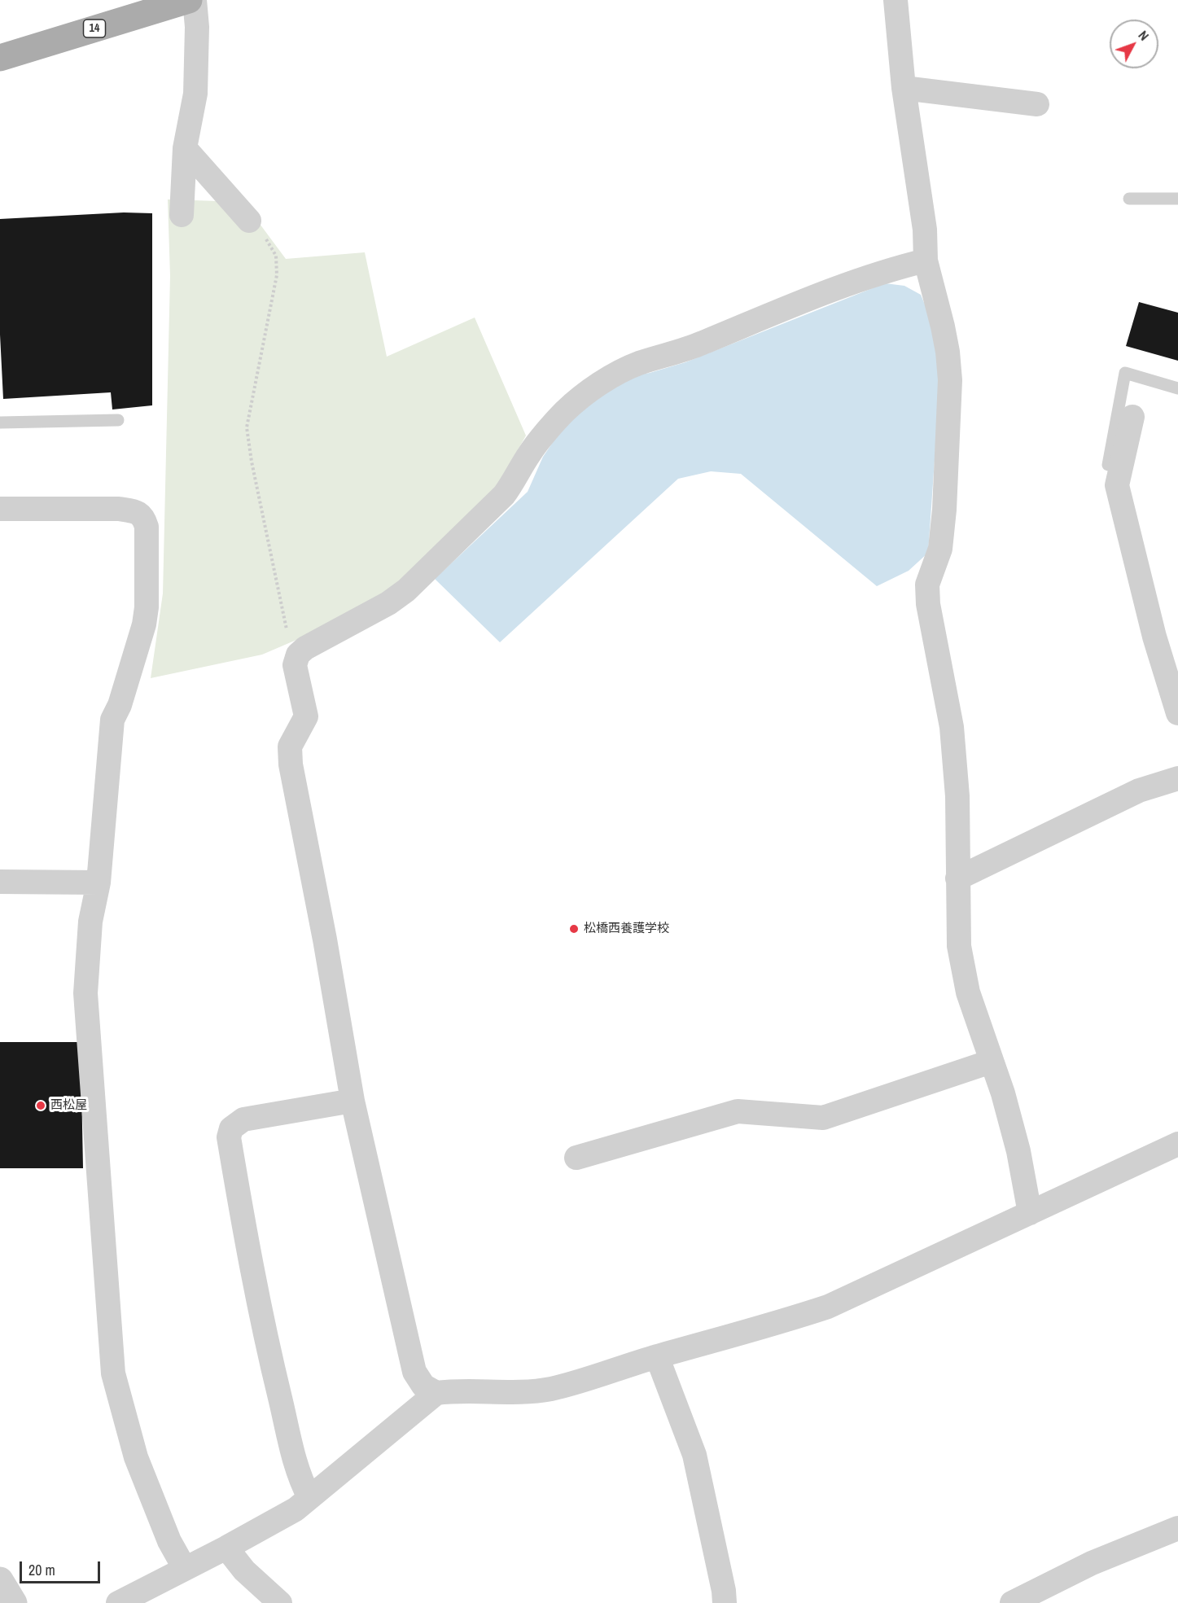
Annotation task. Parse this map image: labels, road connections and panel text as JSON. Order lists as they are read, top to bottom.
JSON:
{
  "streets": {
    "main road": ["14"]
  },
  "places": ["松橋西養護学校", "西松屋"],
  "scale_bar": "20 m",
  "north": "top right"
}
